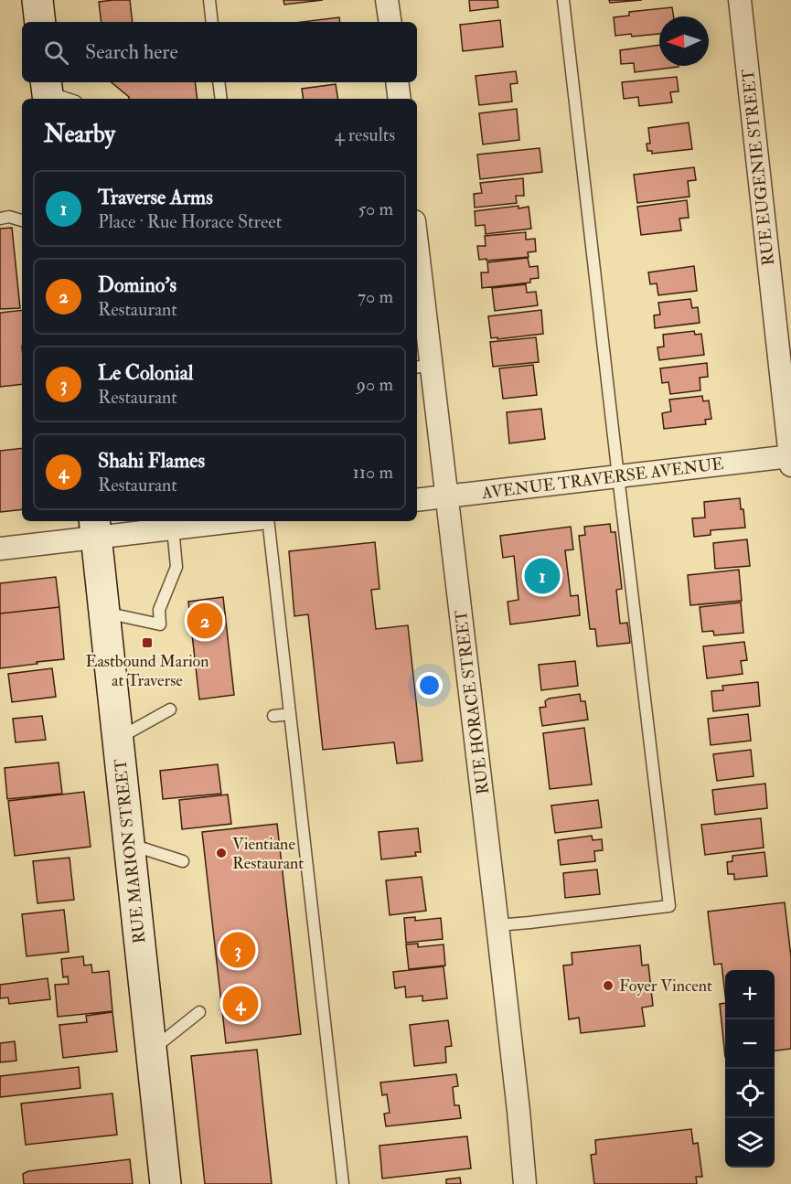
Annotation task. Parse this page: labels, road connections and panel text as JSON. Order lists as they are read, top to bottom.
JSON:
{
  "streets": {
    "main road": ["RUE MARION STREET"],
    "street": ["RUE EUGENIE STREET", "AVENUE TRAVERSE AVENUE", "RUE HORACE STREET"]
  },
  "crossings": [
    ["RUE EUGENIE STREET", "AVENUE TRAVERSE AVENUE"],
    ["AVENUE TRAVERSE AVENUE", "RUE HORACE STREET"]
  ],
  "places": {
    "transit": ["Eastbound Marion at Traverse"],
    "other": ["Vientiane Restaurant", "Foyer Vincent"]
  },
  "north": "left",
  "page": {
    "search": "Search here",
    "heading": ["Nearby", "4 results"],
    "list": [
      {
        "mark": "1",
        "name": "Traverse Arms",
        "note": "Place · Rue Horace Street",
        "value": "50 m"
      },
      {
        "mark": "2",
        "name": "Domino's",
        "note": "Restaurant",
        "value": "70 m"
      },
      {
        "mark": "3",
        "name": "Le Colonial",
        "note": "Restaurant",
        "value": "90 m"
      },
      {
        "mark": "4",
        "name": "Shahi Flames",
        "note": "Restaurant",
        "value": "110 m"
      }
    ],
    "pins": [
      "1",
      "2",
      "3",
      "4"
    ],
    "map_buttons": ["+", "−"]
  }
}
